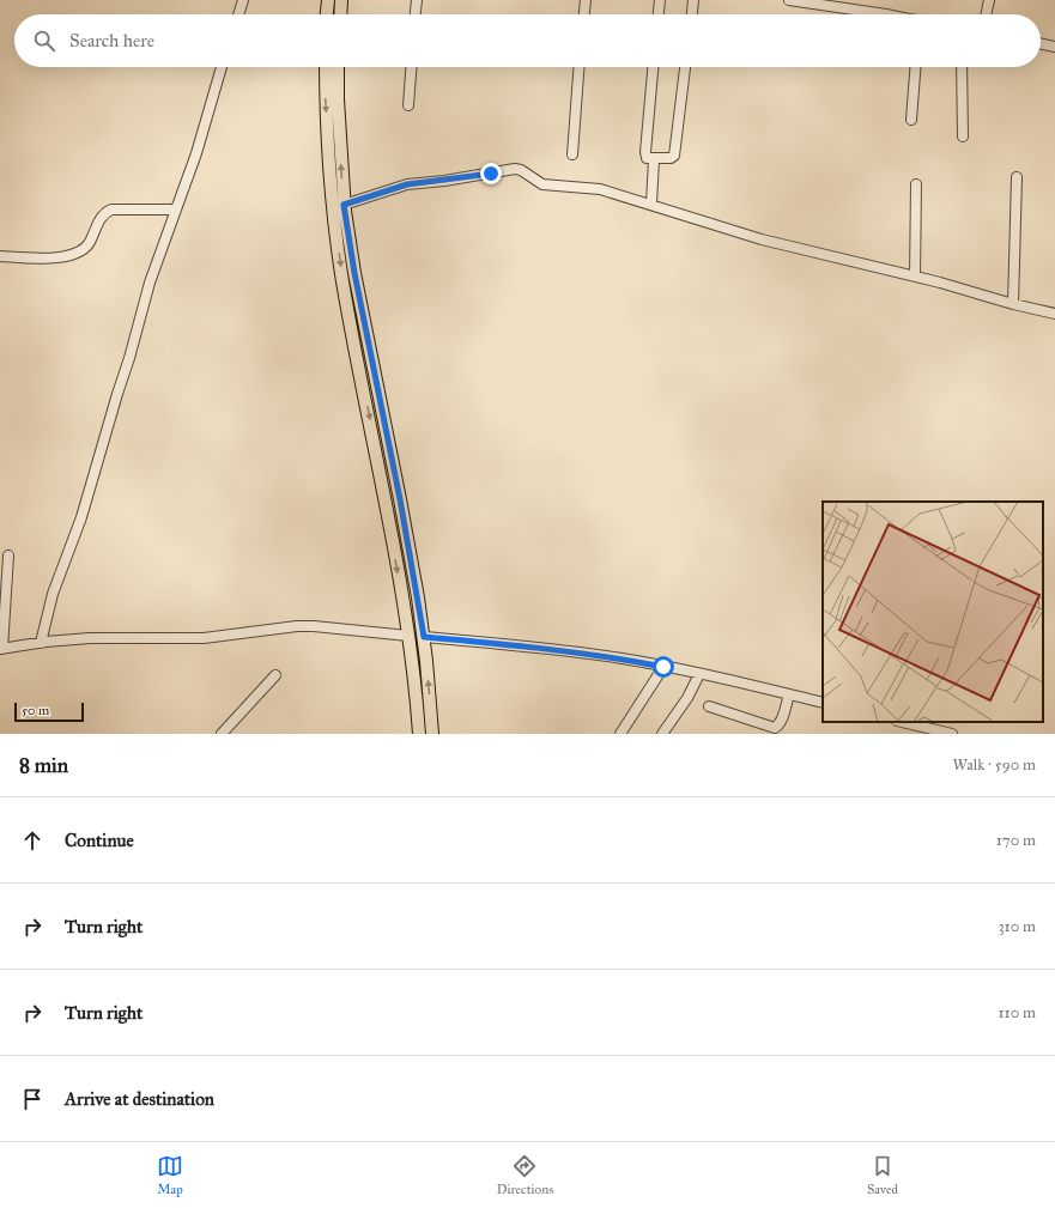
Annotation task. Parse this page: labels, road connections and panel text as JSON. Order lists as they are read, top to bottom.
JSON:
{
  "scale_bar": "50 m",
  "page": {
    "search": "Search here",
    "scale": "50 m",
    "heading": ["8 min", "Walk · 590 m"],
    "list": [
      ["Continue", "170 m"],
      ["Turn right", "310 m"],
      ["Turn right", "110 m"],
      "Arrive at destination"
    ],
    "nav": ["Map", "Directions", "Saved"]
  }
}
